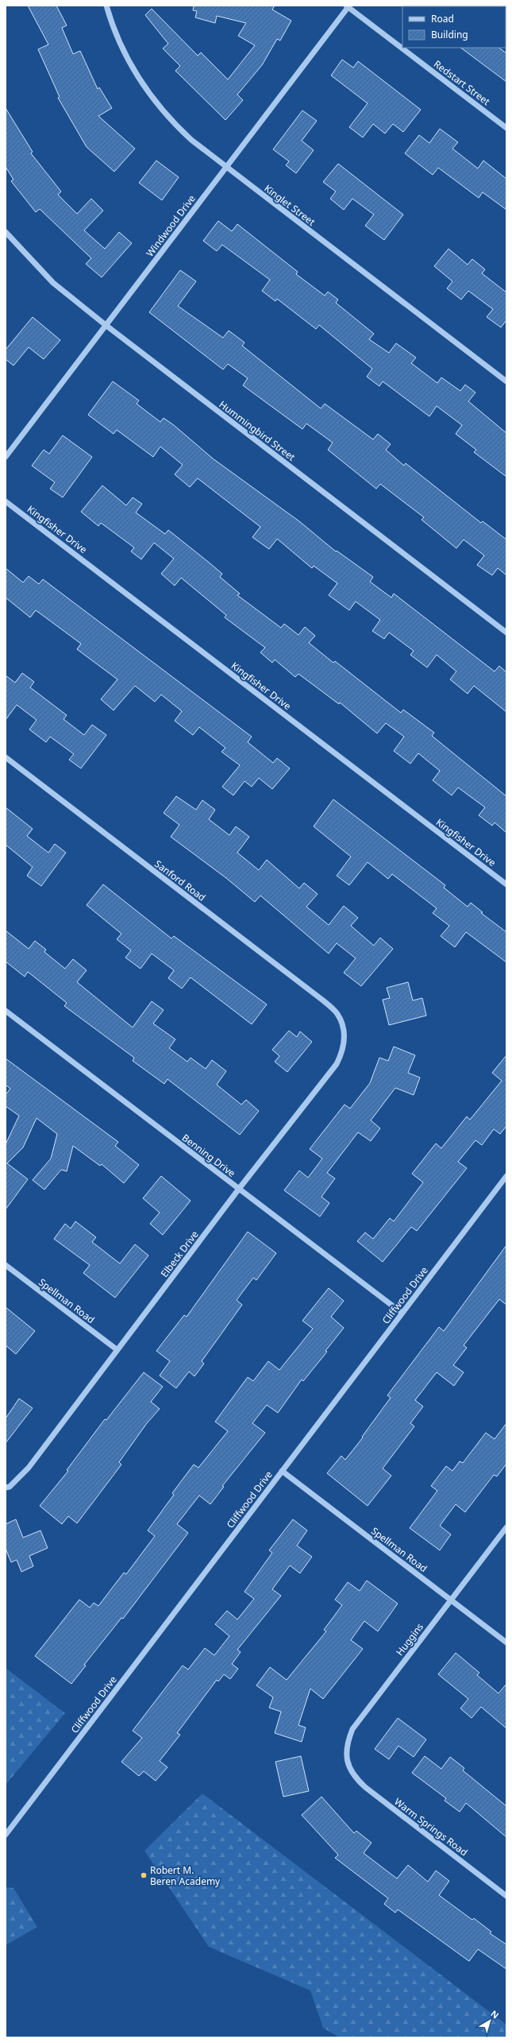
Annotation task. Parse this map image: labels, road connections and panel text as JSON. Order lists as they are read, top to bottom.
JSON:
{
  "streets": {
    "street": [
      "Redstart Street",
      "Kinglet Street",
      "Windwood Drive",
      "Hummingbird Street",
      "Kingfisher Drive",
      "Sanford Road",
      "Benning Drive",
      "Elbeck Drive",
      "Cliffwood Drive",
      "Spellman Road",
      "Huggins",
      "Warm Springs Road"
    ]
  },
  "crossings": [
    ["Redstart Street", "Windwood Drive"],
    ["Kinglet Street", "Windwood Drive"],
    ["Windwood Drive", "Hummingbird Street"],
    ["Sanford Road", "Elbeck Drive"],
    ["Benning Drive", "Elbeck Drive"],
    ["Benning Drive", "Cliffwood Drive"],
    ["Elbeck Drive", "Spellman Road"],
    ["Cliffwood Drive", "Spellman Road"],
    ["Spellman Road", "Huggins"],
    ["Huggins", "Warm Springs Road"]
  ],
  "places": ["Robert M. Beren Academy"],
  "legend": ["Road", "Building"],
  "north": "top right"
}
